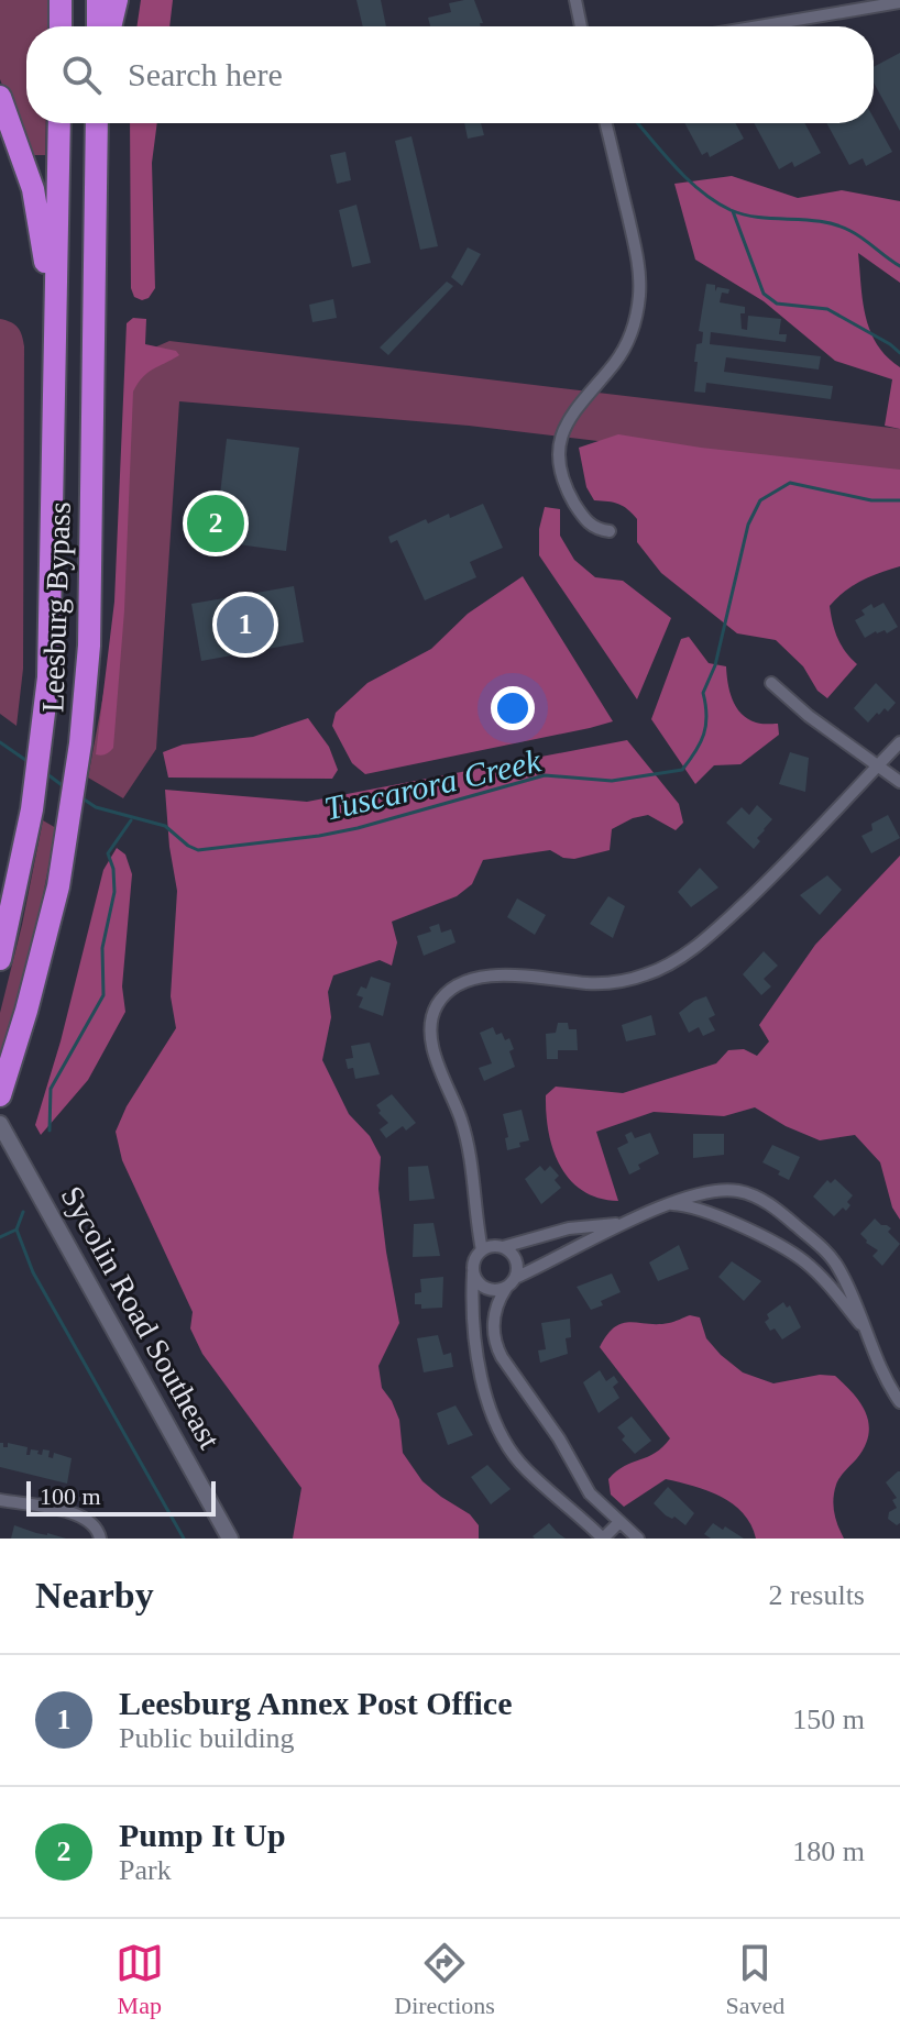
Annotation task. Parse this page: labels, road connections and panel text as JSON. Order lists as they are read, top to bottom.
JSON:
{
  "streets": {
    "highway": ["Leesburg Bypass"],
    "main road": ["Sycolin Road Southeast"]
  },
  "water": ["Tuscarora Creek"],
  "scale_bar": "100 m",
  "page": {
    "search": "Search here",
    "pins": ["2", "1"],
    "scale": "100 m",
    "heading": ["Nearby", "2 results"],
    "list": [
      {
        "mark": "1",
        "name": "Leesburg Annex Post Office",
        "note": "Public building",
        "value": "150 m"
      },
      {
        "mark": "2",
        "name": "Pump It Up",
        "note": "Park",
        "value": "180 m"
      }
    ],
    "nav": ["Map", "Directions", "Saved"]
  }
}
